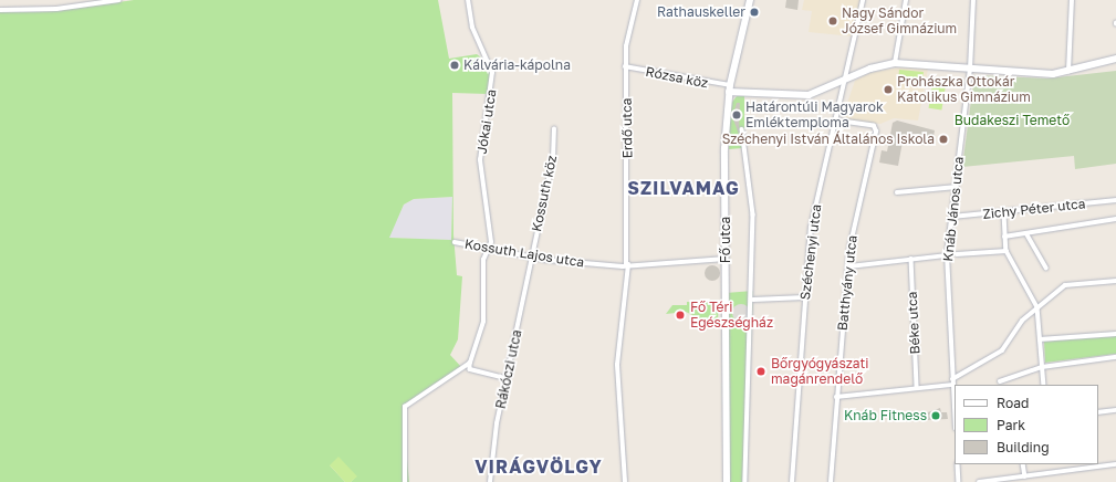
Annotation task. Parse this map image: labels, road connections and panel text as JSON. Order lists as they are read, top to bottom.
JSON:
{
  "streets": {
    "main road": ["Fő utca"],
    "street": [
      "Rózsa köz",
      "Jókai utca",
      "Erdő utca",
      "Kossuth köz",
      "Knáb János utca",
      "Zichy Péter utca",
      "Széchenyi utca",
      "Kossuth Lajos utca",
      "Batthyány utca",
      "Béke utca",
      "Rákóczi utca"
    ]
  },
  "crossings": [
    ["Rózsa köz", "Erdő utca"],
    ["Rózsa köz", "Fő utca"],
    ["Jókai utca", "Kossuth Lajos utca"],
    ["Erdő utca", "Kossuth Lajos utca"],
    ["Kossuth köz", "Kossuth Lajos utca"],
    ["Kossuth köz", "Rákóczi utca"],
    ["Knáb János utca", "Zichy Péter utca"],
    ["Fő utca", "Kossuth Lajos utca"],
    ["Széchenyi utca", "Batthyány utca"],
    ["Kossuth Lajos utca", "Rákóczi utca"]
  ],
  "districts": ["SZILVAMAG", "VIRÁGVÖLGY"],
  "parks": ["Budakeszi Temető"],
  "places": [
    "Rathauskeller",
    "Nagy Sándor József Gimnázium",
    "Kálvária-kápolna",
    "Prohászka Ottokár Katolikus Gimnázium",
    "Határontúli Magyarok Emléktemploma",
    "Széchenyi István Általános Iskola",
    "Fő Téri Egészségház",
    "Bőrgyógyászati magánrendelő",
    "Knáb Fitness"
  ],
  "legend": ["Road", "Park", "Building"]
}
